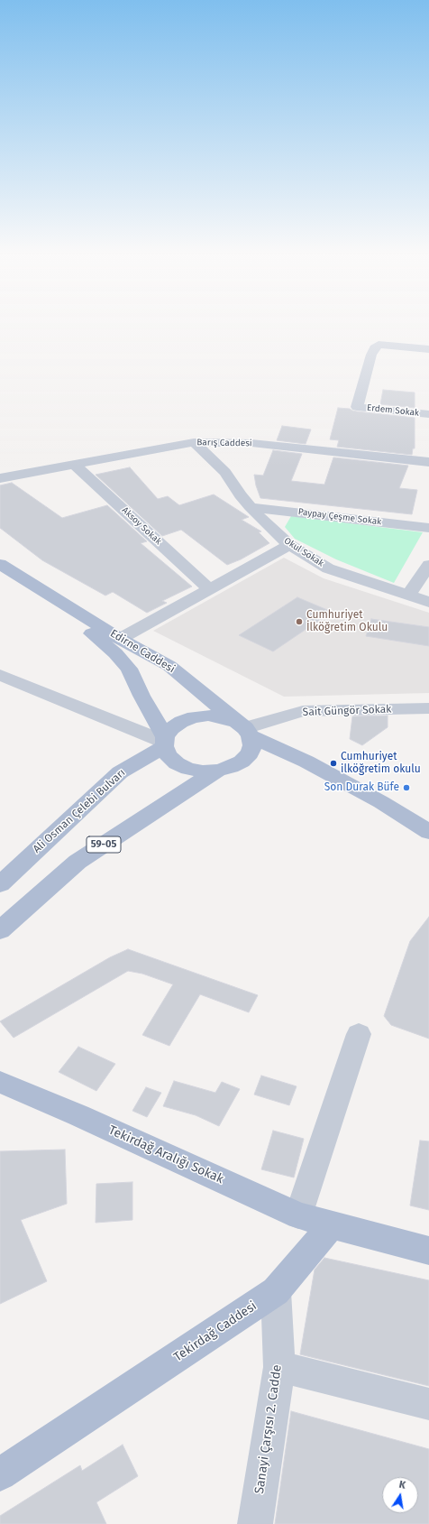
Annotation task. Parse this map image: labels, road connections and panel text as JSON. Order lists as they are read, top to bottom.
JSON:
{
  "streets": {
    "main road": [
      "Edirne Caddesi",
      "Ali Osman Çelebi Bulvarı",
      "59-05",
      "Tekirdağ Aralığı Sokak",
      "Tekirdağ Caddesi"
    ],
    "street": [
      "Erdem Sokak",
      "Barış Caddesi",
      "Paypay Çeşme Sokak",
      "Aksoy Sokak",
      "Okul Sokak",
      "Sait Güngör Sokak",
      "Sanayi Çarşısı 2. Cadde"
    ]
  },
  "crossings": [
    ["Barış Caddesi", "Aksoy Sokak"],
    ["Barış Caddesi", "Okul Sokak"],
    ["Paypay Çeşme Sokak", "Okul Sokak"],
    ["Edirne Caddesi", "Sait Güngör Sokak"],
    ["Edirne Caddesi", "Ali Osman Çelebi Bulvarı"],
    ["Edirne Caddesi", "59-05"],
    ["Sait Güngör Sokak", "Ali Osman Çelebi Bulvarı"],
    ["Sait Güngör Sokak", "59-05"],
    ["Ali Osman Çelebi Bulvarı", "59-05"],
    ["Tekirdağ Aralığı Sokak", "Tekirdağ Caddesi"],
    ["Tekirdağ Caddesi", "Sanayi Çarşısı 2. Cadde"]
  ],
  "places": ["Cumhuriyet İlköğretim Okulu", "Cumhuriyet ilköğretim okulu", "Son Durak Büfe"],
  "north": "top"
}
